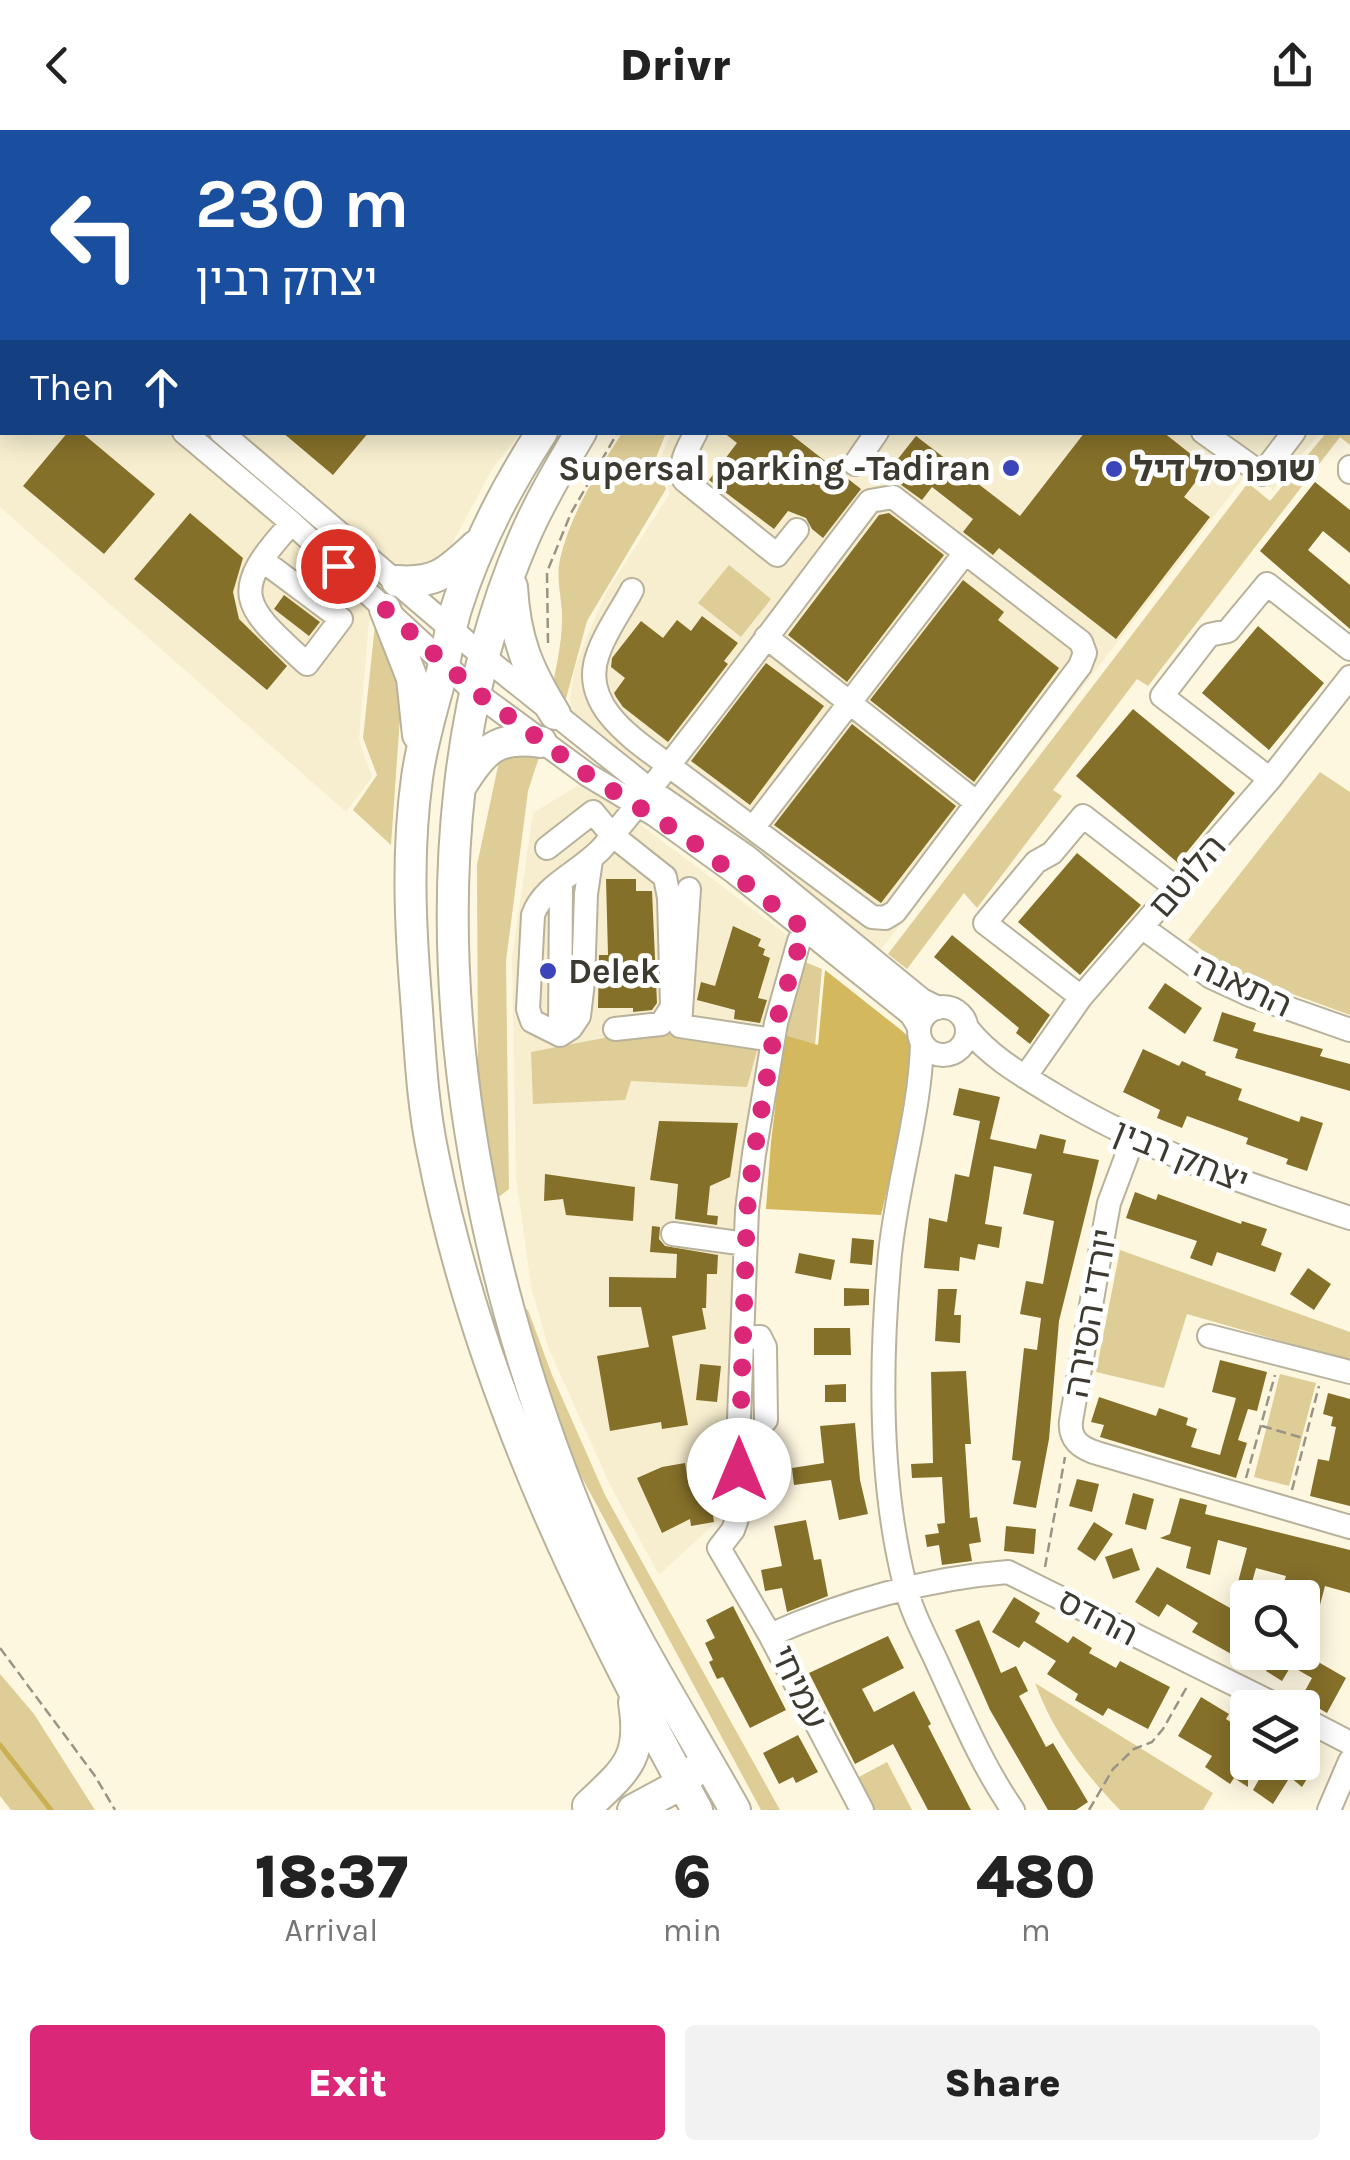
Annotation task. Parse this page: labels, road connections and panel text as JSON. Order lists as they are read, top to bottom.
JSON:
{
  "streets": {
    "street": [
      "הלוטם",
      "התאנה",
      "יצחק רבין",
      "יורדי הסירה",
      "ההדס",
      "עמיחי"
    ]
  },
  "crossings": [
    ["הלוטם", "התאנה"],
    ["הלוטם", "יצחק רבין"],
    ["יצחק רבין", "יורדי הסירה"],
    ["ההדס", "עמיחי"]
  ],
  "places": ["Supersal parking -Tadiran", "שופרסל דיל", "Delek"],
  "page": {
    "header": "Drivr",
    "turn": ["230 m", "יצחק רבין"],
    "then": "Then",
    "eta": [
      "18:37",
      "Arrival",
      "6",
      "min",
      "480",
      "m"
    ],
    "buttons": ["Exit", "Share"]
  }
}
